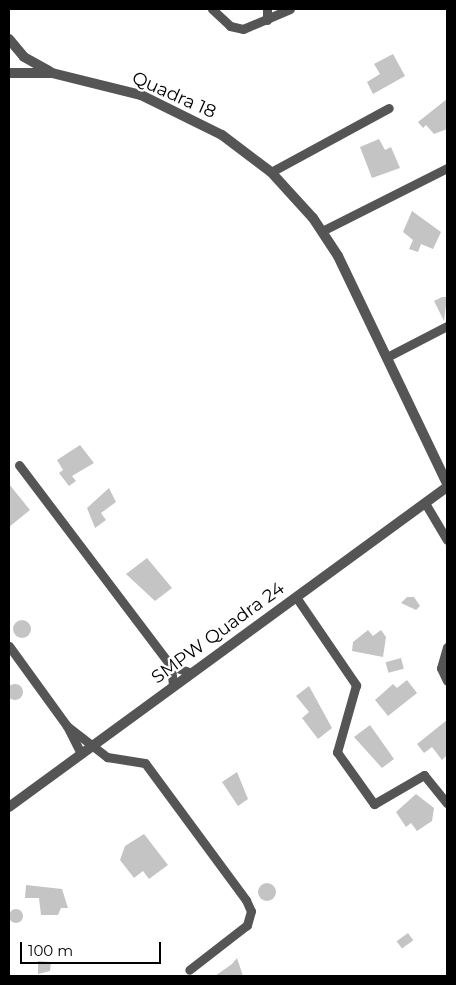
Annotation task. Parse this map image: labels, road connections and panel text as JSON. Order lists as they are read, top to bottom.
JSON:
{
  "streets": {
    "street": ["Quadra 18", "SMPW Quadra 24"]
  },
  "crossings": [
    ["Quadra 18", "SMPW Quadra 24"]
  ],
  "scale_bar": "100 m"
}
